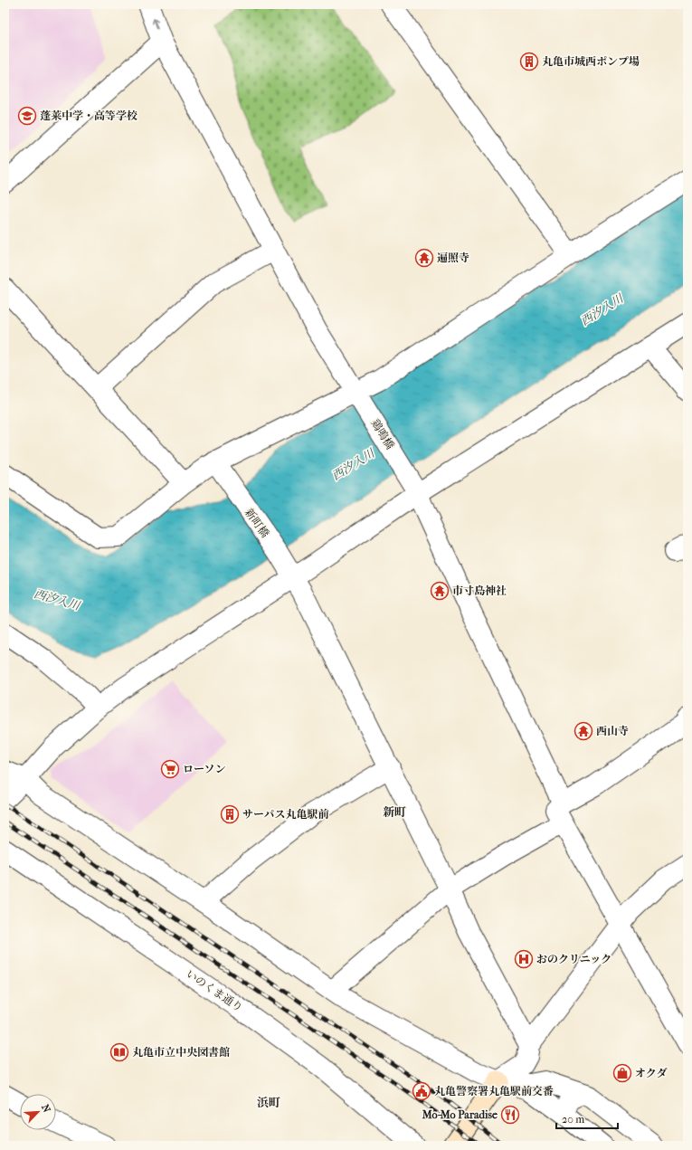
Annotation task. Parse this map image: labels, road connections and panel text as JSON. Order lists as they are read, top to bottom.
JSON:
{
  "streets": {
    "street": ["鶏鳴橋", "新町橋", "いのくま通り"]
  },
  "districts": ["新町", "浜町"],
  "water": ["西汐入川"],
  "places": {
    "building": ["丸亀市城西ポンプ場", "サーパス丸亀駅前"],
    "school or university": ["蓬莱中学・高等学校"],
    "temple": ["遍照寺", "市寸島神社", "西山寺"],
    "supermarket": ["ローソン"],
    "hospital": ["おのクリニック"],
    "library": ["丸亀市立中央図書館"],
    "shop": ["オクダ"],
    "public building": ["丸亀警察署丸亀駅前交番"],
    "restaurant": ["Mo-Mo Paradise"]
  },
  "scale_bar": "20 m",
  "north": "top right"
}
